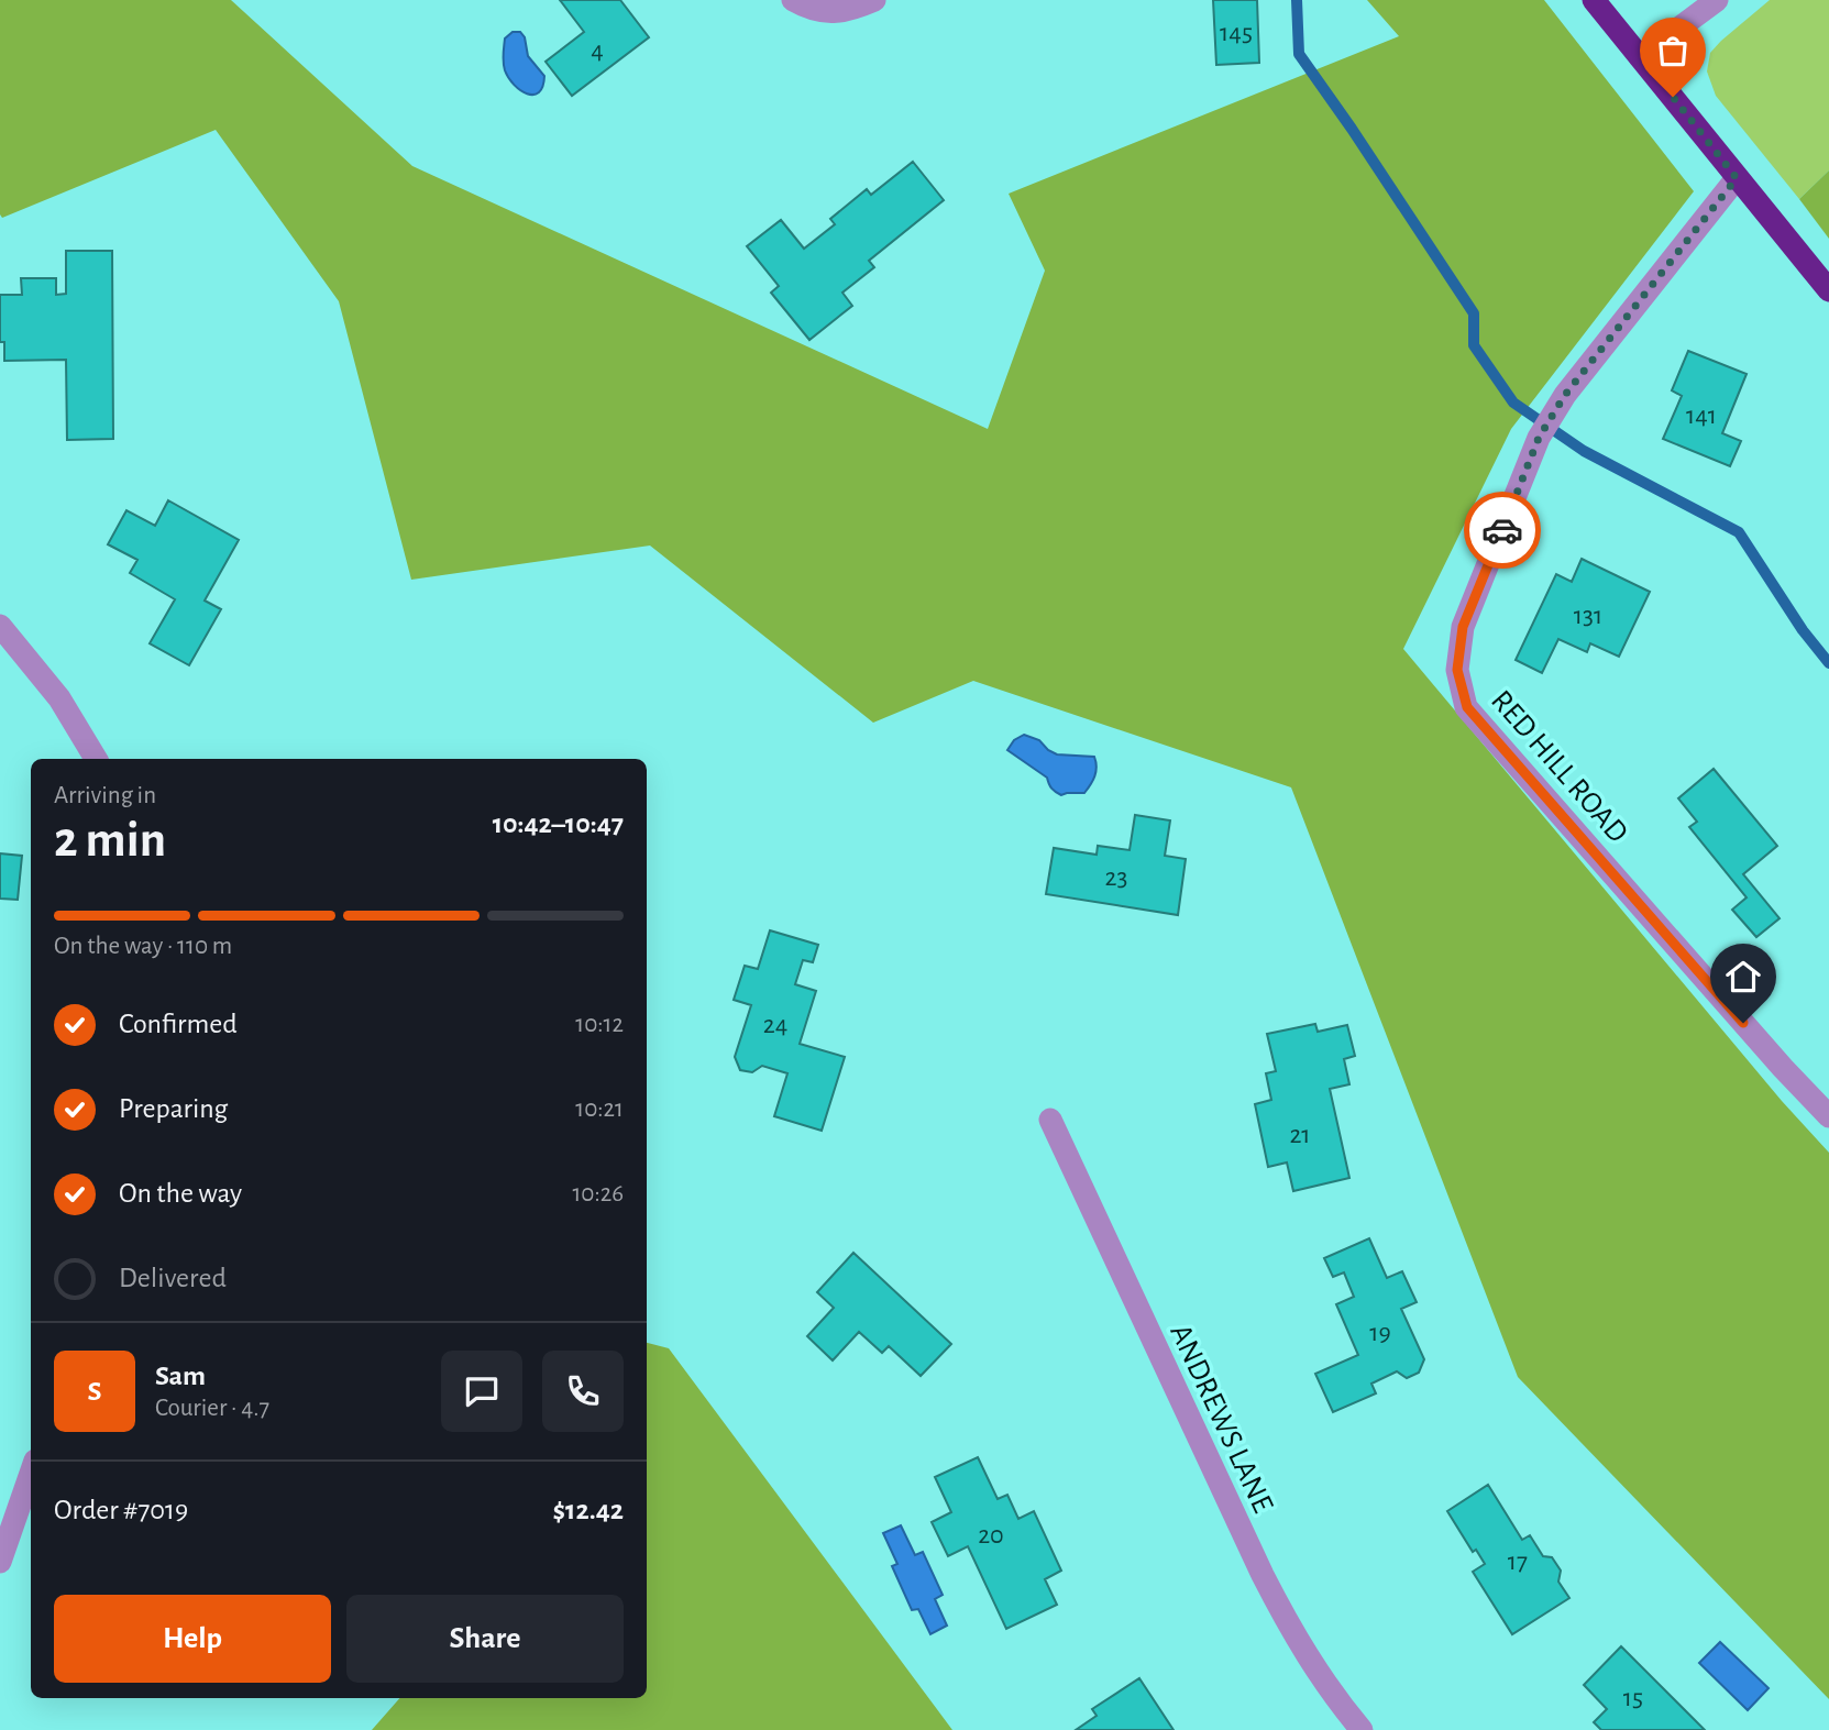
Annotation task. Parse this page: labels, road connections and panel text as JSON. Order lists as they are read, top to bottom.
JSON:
{
  "streets": {
    "street": ["RED HILL ROAD", "ANDREWS LANE"]
  },
  "house_numbers": [
    "145",
    "4",
    "141",
    "131",
    "23",
    "24",
    "21",
    "19",
    "20",
    "17",
    "15"
  ],
  "page": {
    "heading": ["2 min", "Arriving in", "10:42–10:47"],
    "panel": [
      "Sam",
      "Courier · 4.7",
      "Order #7019",
      "$12.42"
    ],
    "bar": "On the way · 110 m",
    "list": [
      ["Confirmed", "10:12"],
      ["Preparing", "10:21"],
      ["On the way", "10:26"],
      "Delivered"
    ],
    "round": "S",
    "buttons": ["Help", "Share"]
  }
}
